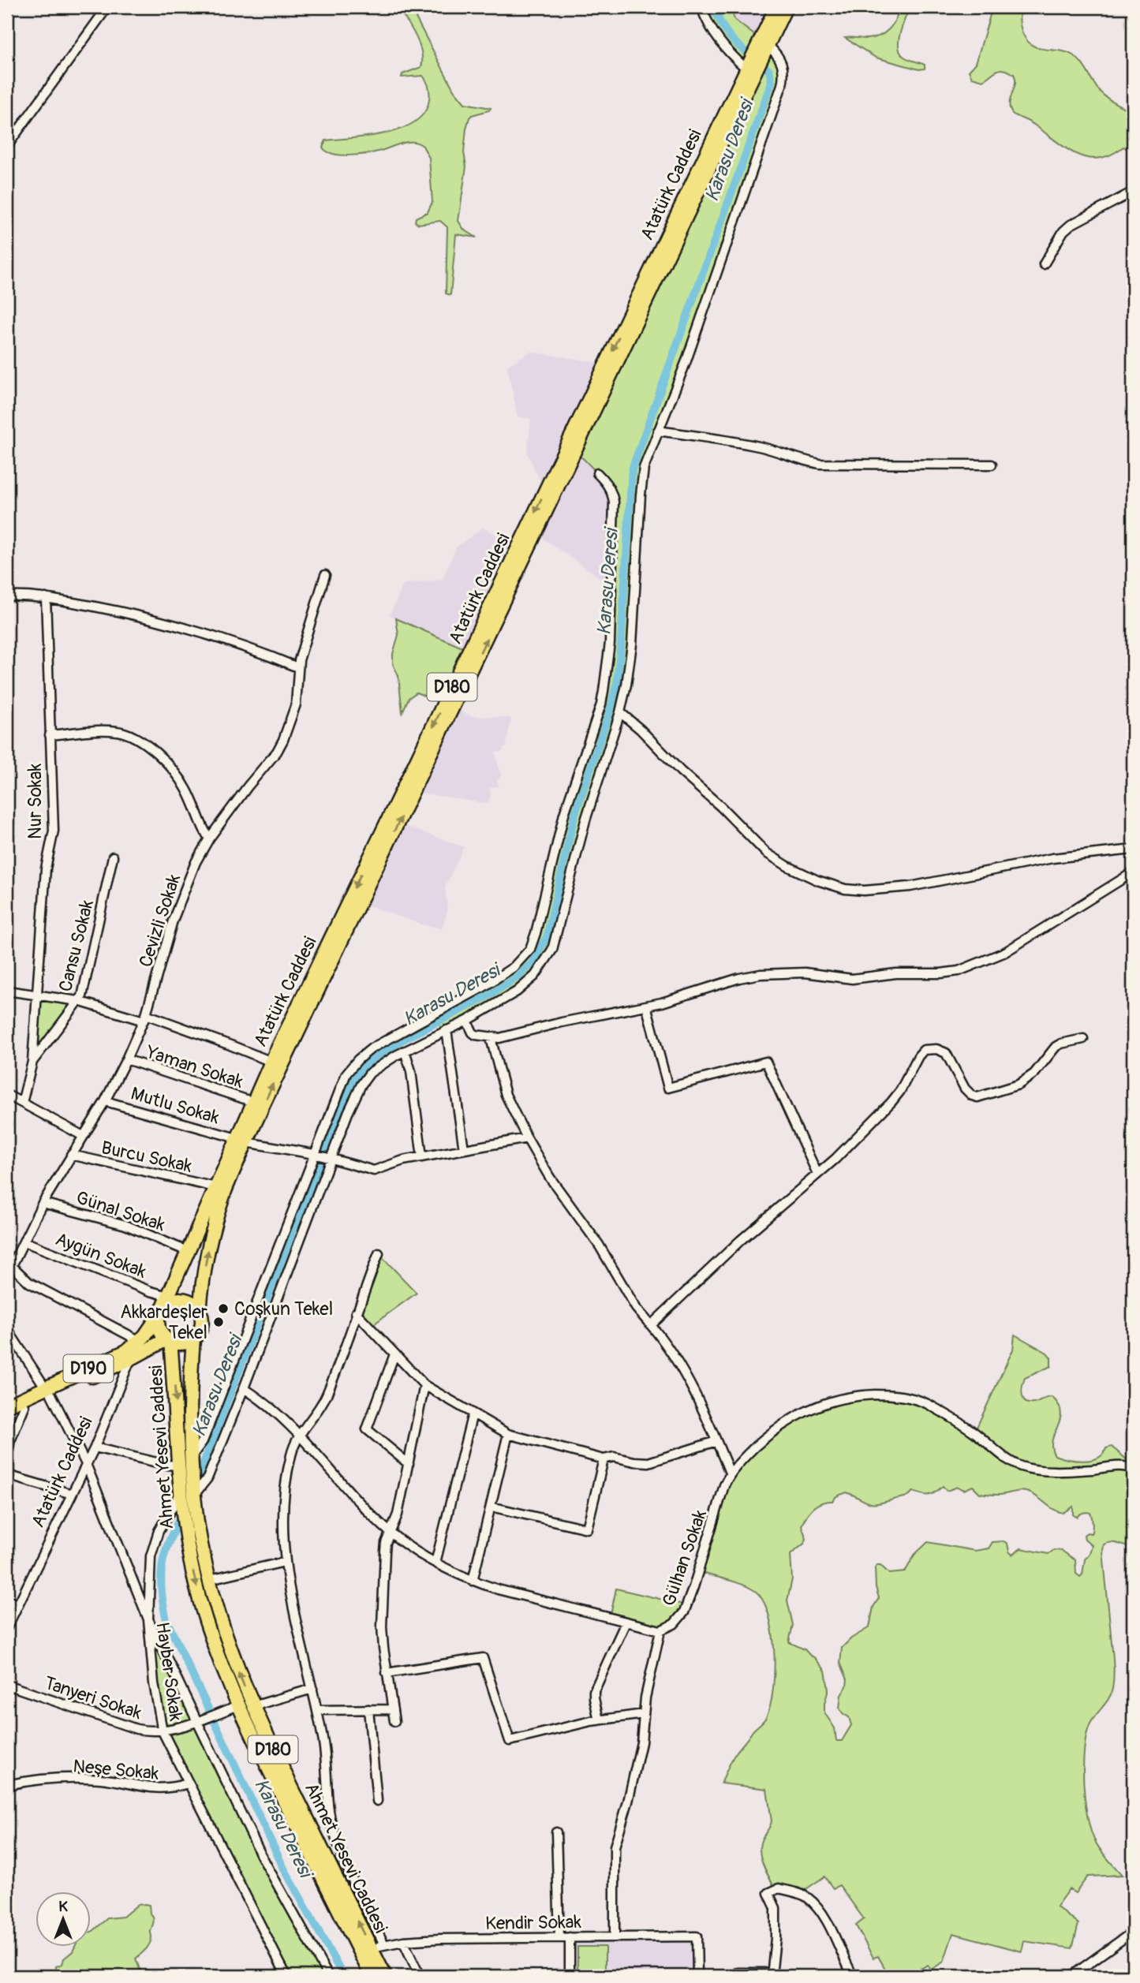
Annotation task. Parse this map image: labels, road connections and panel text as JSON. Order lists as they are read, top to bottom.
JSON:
{
  "streets": {
    "highway": [
      "Atatürk Caddesi",
      "D180",
      "D190",
      "Ahmet Yesevi Caddesi"
    ],
    "street": [
      "Nur Sokak",
      "Cevizli Sokak",
      "Cansu Sokak",
      "Yaman Sokak",
      "Mutlu Sokak",
      "Burcu Sokak",
      "Günal Sokak",
      "Aygün Sokak",
      "Gülhan Sokak",
      "Hayber Sokak",
      "Tanyeri Sokak",
      "Neşe Sokak",
      "Kendir Sokak"
    ]
  },
  "crossings": [
    ["Atatürk Caddesi", "Yaman Sokak"],
    ["Atatürk Caddesi", "Mutlu Sokak"],
    ["Atatürk Caddesi", "Burcu Sokak"],
    ["Atatürk Caddesi", "Günal Sokak"],
    ["Atatürk Caddesi", "Aygün Sokak"],
    ["Atatürk Caddesi", "D190"],
    ["Atatürk Caddesi", "Ahmet Yesevi Caddesi"],
    ["Atatürk Caddesi", "Hayber Sokak"],
    ["Nur Sokak", "Cansu Sokak"],
    ["Cevizli Sokak", "Yaman Sokak"],
    ["Cevizli Sokak", "Mutlu Sokak"],
    ["Cevizli Sokak", "Burcu Sokak"],
    ["Cevizli Sokak", "Günal Sokak"],
    ["Cevizli Sokak", "Aygün Sokak"],
    ["D190", "Ahmet Yesevi Caddesi"],
    ["D190", "Hayber Sokak"],
    ["Ahmet Yesevi Caddesi", "Tanyeri Sokak"],
    ["Ahmet Yesevi Caddesi", "Kendir Sokak"],
    ["Hayber Sokak", "Tanyeri Sokak"],
    ["Hayber Sokak", "Neşe Sokak"]
  ],
  "water": ["Karasu Deresi"],
  "places": ["Coşkun Tekel", "Akkardeşler Tekel"],
  "north": "top"
}
